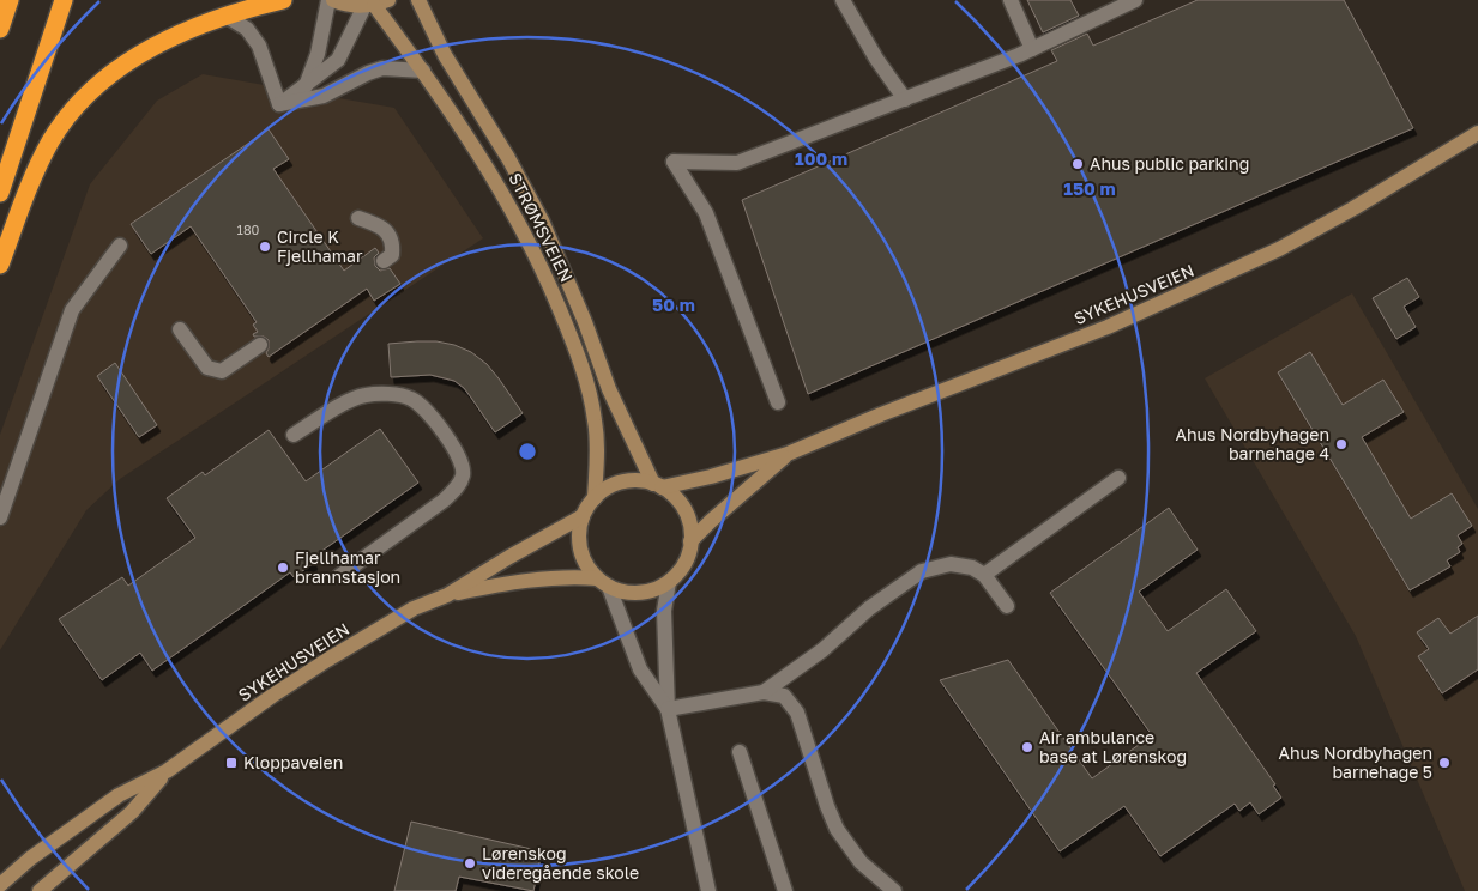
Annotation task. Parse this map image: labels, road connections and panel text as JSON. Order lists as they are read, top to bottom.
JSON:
{
  "streets": {
    "main road": ["STRØMSVEIEN", "SYKEHUSVEIEN"]
  },
  "crossings": [
    ["STRØMSVEIEN", "SYKEHUSVEIEN"]
  ],
  "places": {
    "other": [
      "Ahus public parking",
      "Circle K Fjellhamar",
      "Ahus Nordbyhagen barnehage 4",
      "Fjellhamar brannstasjon",
      "Air ambulance base at Lørenskog",
      "Ahus Nordbyhagen barnehage 5",
      "Lørenskog videregående skole"
    ],
    "transit": ["Kloppaveien"]
  },
  "house_numbers": ["180"],
  "rings": ["100 m", "150 m", "50 m"]
}
